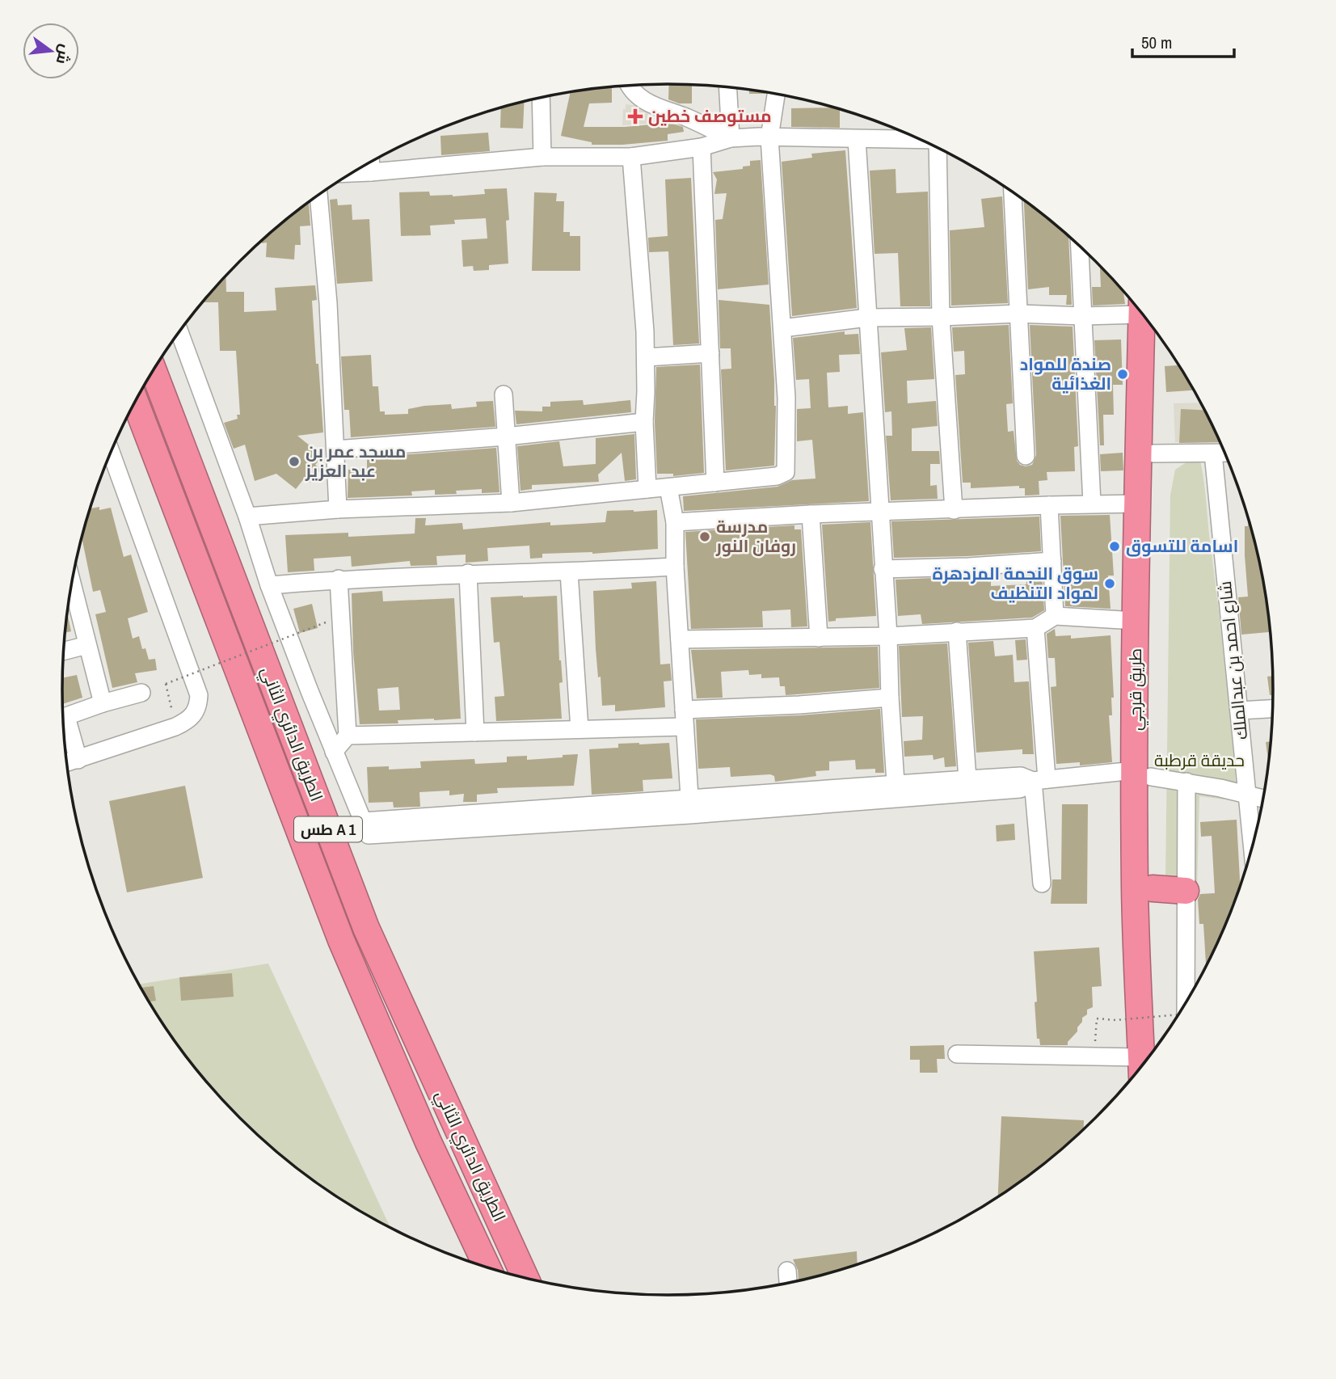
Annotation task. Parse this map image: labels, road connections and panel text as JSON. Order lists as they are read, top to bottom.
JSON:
{
  "streets": {
    "highway": ["طريق قرجي", "الطريق الدائري الثاني", "طس A 1"],
    "street": ["شارع احمد بن عبدالملك"]
  },
  "parks": ["حديقة قرطبة"],
  "places": {
    "health": ["مستوصف خطين"],
    "other": [
      "صندة للمواد الغذائية",
      "مسجد عمر بن عبد العزيز",
      "مدرسة روفان النور",
      "اسامة للتسوق",
      "سوق النجمة المزدهرة لمواد التنظيف"
    ]
  },
  "scale_bar": "50 m",
  "north": "right"
}
